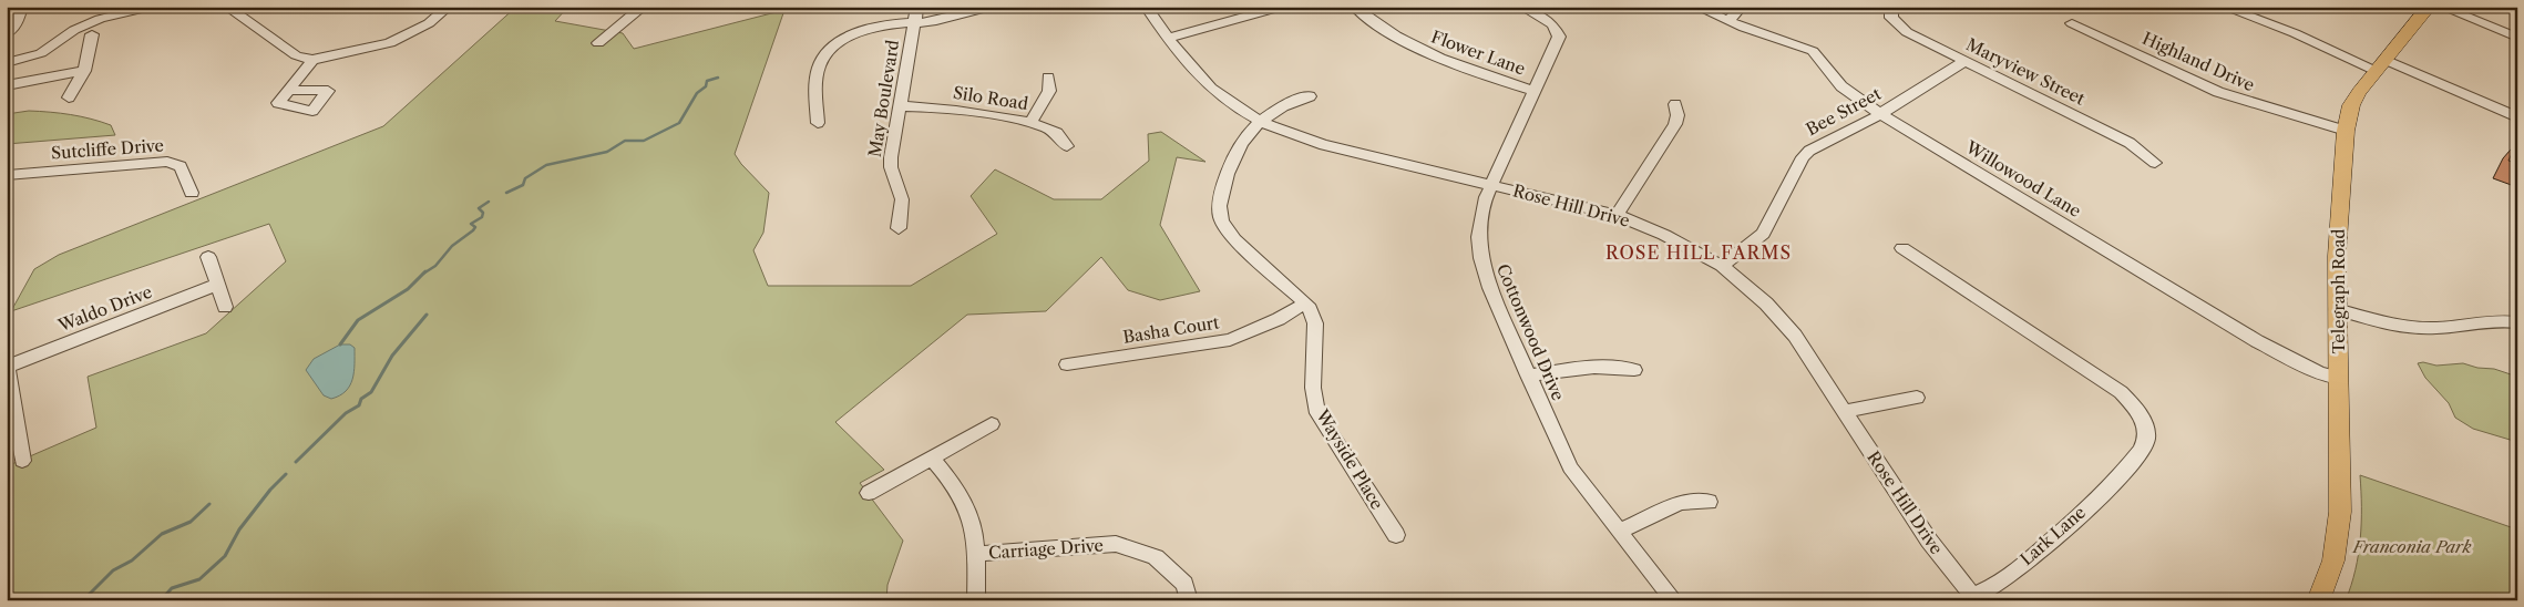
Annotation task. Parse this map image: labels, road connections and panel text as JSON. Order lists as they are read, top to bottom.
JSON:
{
  "streets": {
    "main road": ["Telegraph Road"],
    "street": [
      "Flower Lane",
      "Highland Drive",
      "Maryview Street",
      "May Boulevard",
      "Silo Road",
      "Bee Street",
      "Sutcliffe Drive",
      "Willowood Lane",
      "Rose Hill Drive",
      "Waldo Drive",
      "Basha Court",
      "Cottonwood Drive",
      "Wayside Place",
      "Lark Lane",
      "Carriage Drive"
    ]
  },
  "crossings": [
    ["Flower Lane", "Cottonwood Drive"],
    ["Highland Drive", "Telegraph Road"],
    ["Maryview Street", "Bee Street"],
    ["May Boulevard", "Silo Road"],
    ["Bee Street", "Willowood Lane"],
    ["Bee Street", "Rose Hill Drive"],
    ["Willowood Lane", "Telegraph Road"],
    ["Rose Hill Drive", "Cottonwood Drive"],
    ["Rose Hill Drive", "Lark Lane"],
    ["Basha Court", "Wayside Place"]
  ],
  "districts": ["ROSE HILL FARMS"],
  "parks": ["Franconia Park"]
}
